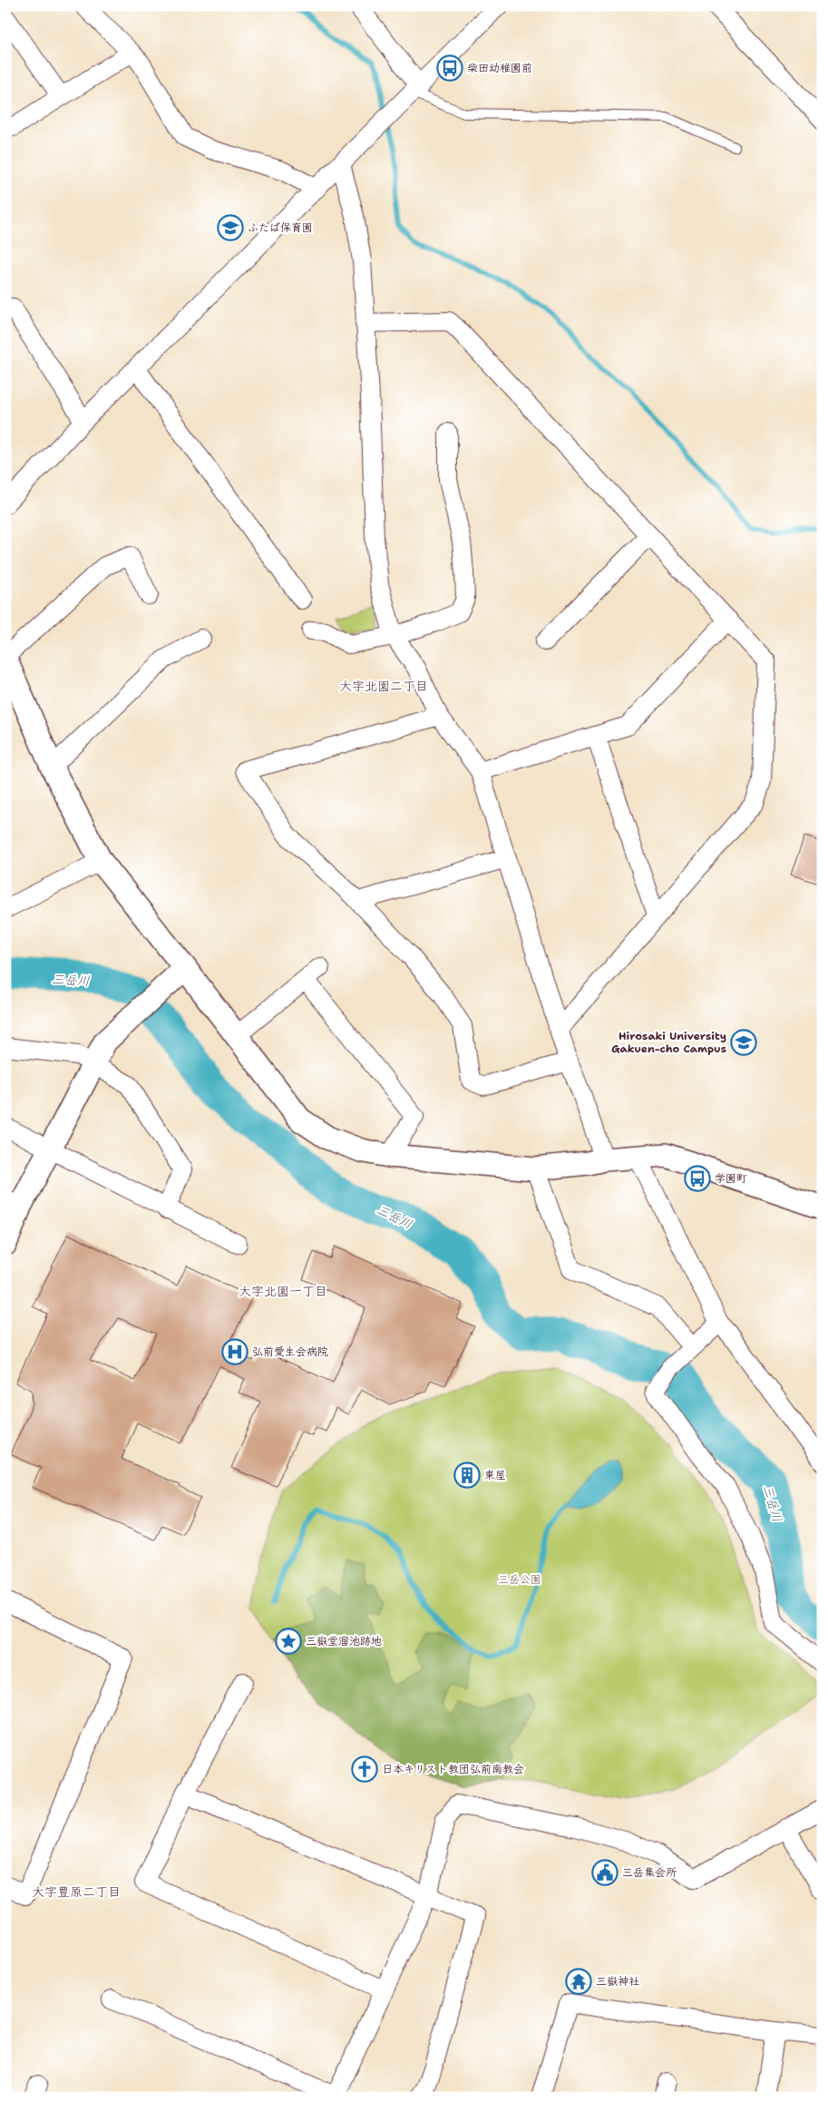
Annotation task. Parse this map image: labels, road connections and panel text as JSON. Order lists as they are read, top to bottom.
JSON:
{
  "districts": ["大字北園二丁目", "大字北園一丁目", "大字豊原二丁目"],
  "water": ["三岳川"],
  "parks": ["三岳公園"],
  "places": {
    "bus stop": ["柴田幼稚園前", "学園町"],
    "school or university": ["ふたば保育園", "Hirosaki University Gakuen-cho Campus"],
    "hospital": ["弘前愛生会病院"],
    "building": ["東屋"],
    "place": ["三嶽堂溜池跡地"],
    "church": ["日本キリスト教団弘前南教会"],
    "public building": ["三岳集会所"],
    "temple": ["三嶽神社"]
  }
}
